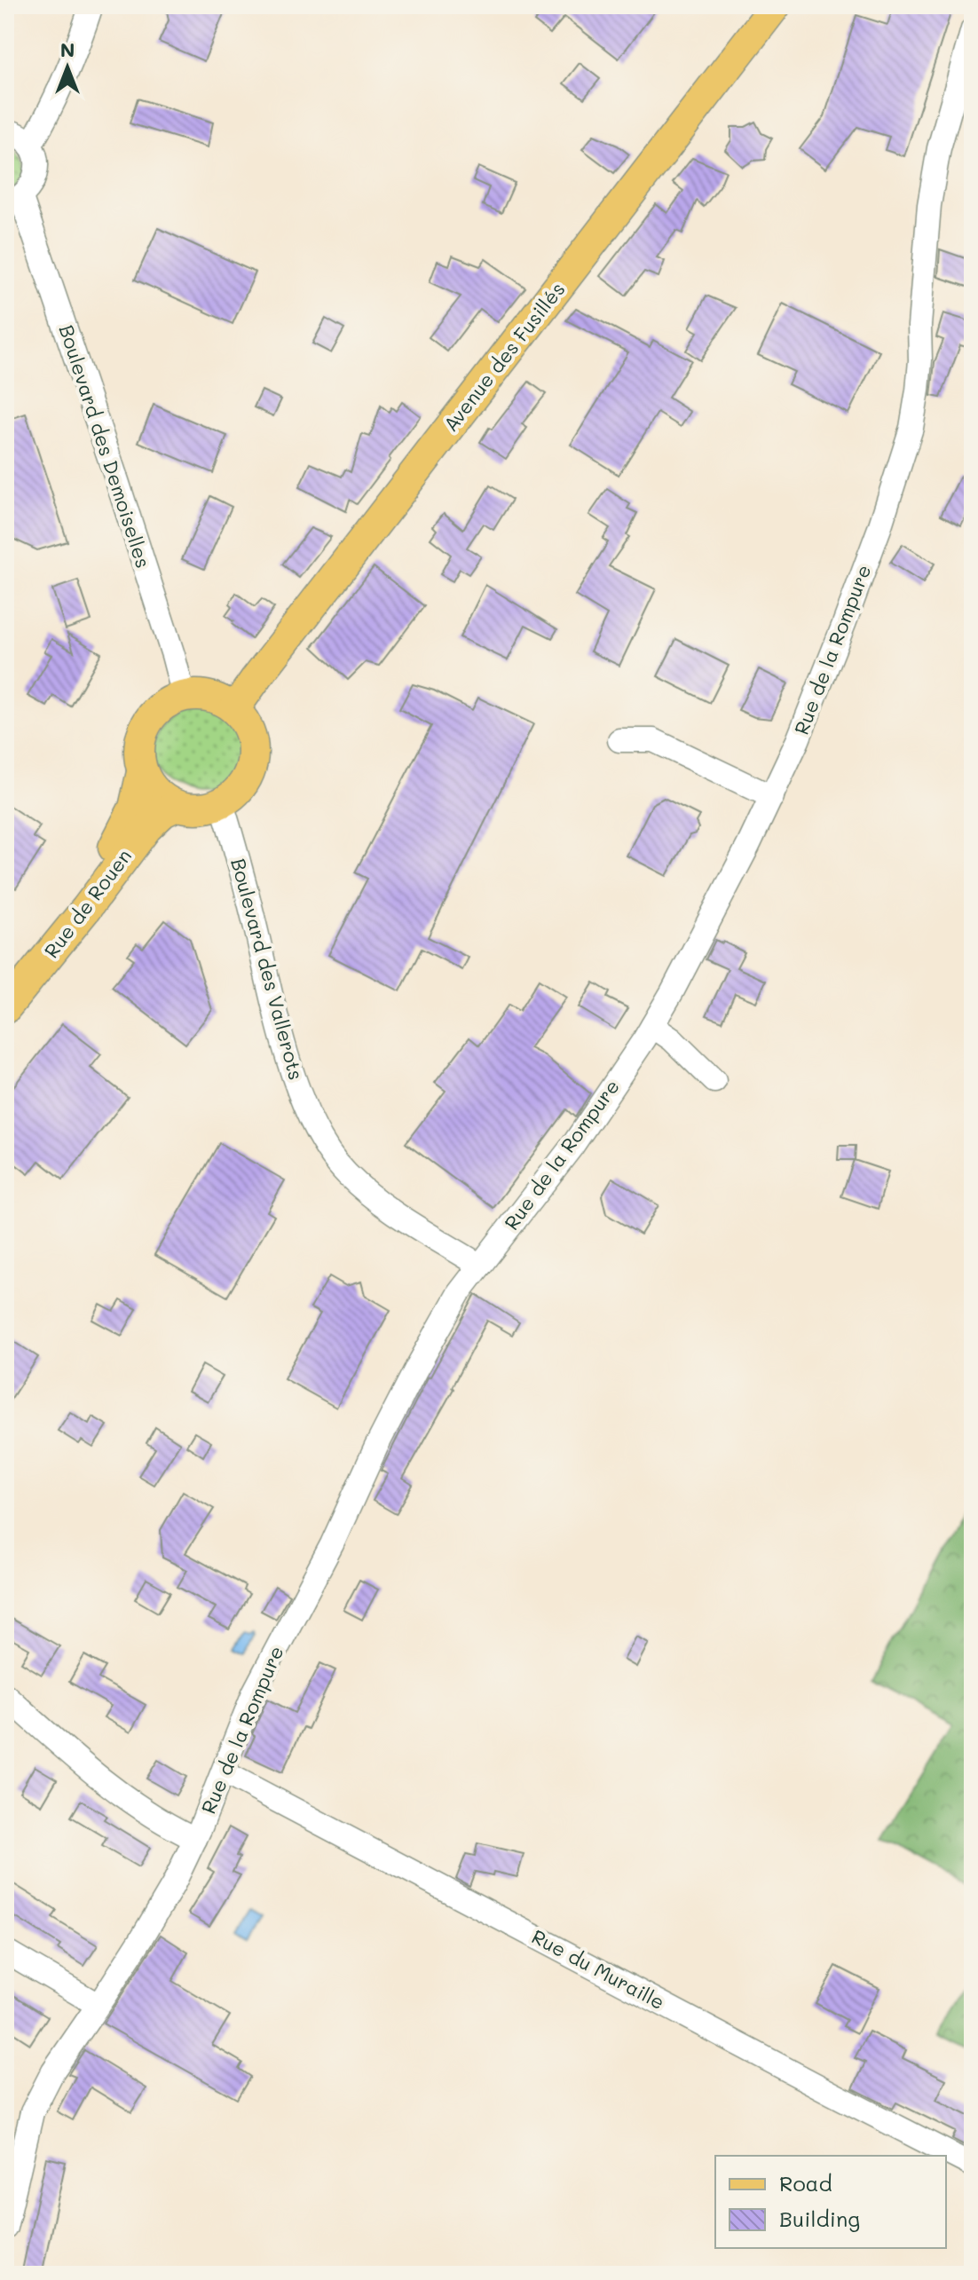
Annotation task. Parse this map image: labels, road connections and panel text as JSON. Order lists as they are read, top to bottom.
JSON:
{
  "streets": {
    "main road": ["Avenue des Fusillés", "Rue de Rouen"],
    "street": [
      "Boulevard des Demoiselles",
      "Rue de la Rompure",
      "Boulevard des Vallerots",
      "Rue du Muraille"
    ]
  },
  "crossings": [
    ["Avenue des Fusillés", "Boulevard des Demoiselles"],
    ["Avenue des Fusillés", "Rue de Rouen"],
    ["Avenue des Fusillés", "Boulevard des Vallerots"],
    ["Boulevard des Demoiselles", "Rue de Rouen"],
    ["Boulevard des Demoiselles", "Boulevard des Vallerots"],
    ["Rue de la Rompure", "Boulevard des Vallerots"],
    ["Rue de la Rompure", "Rue du Muraille"],
    ["Rue de Rouen", "Boulevard des Vallerots"]
  ],
  "legend": ["Road", "Building"],
  "north": "top"
}
